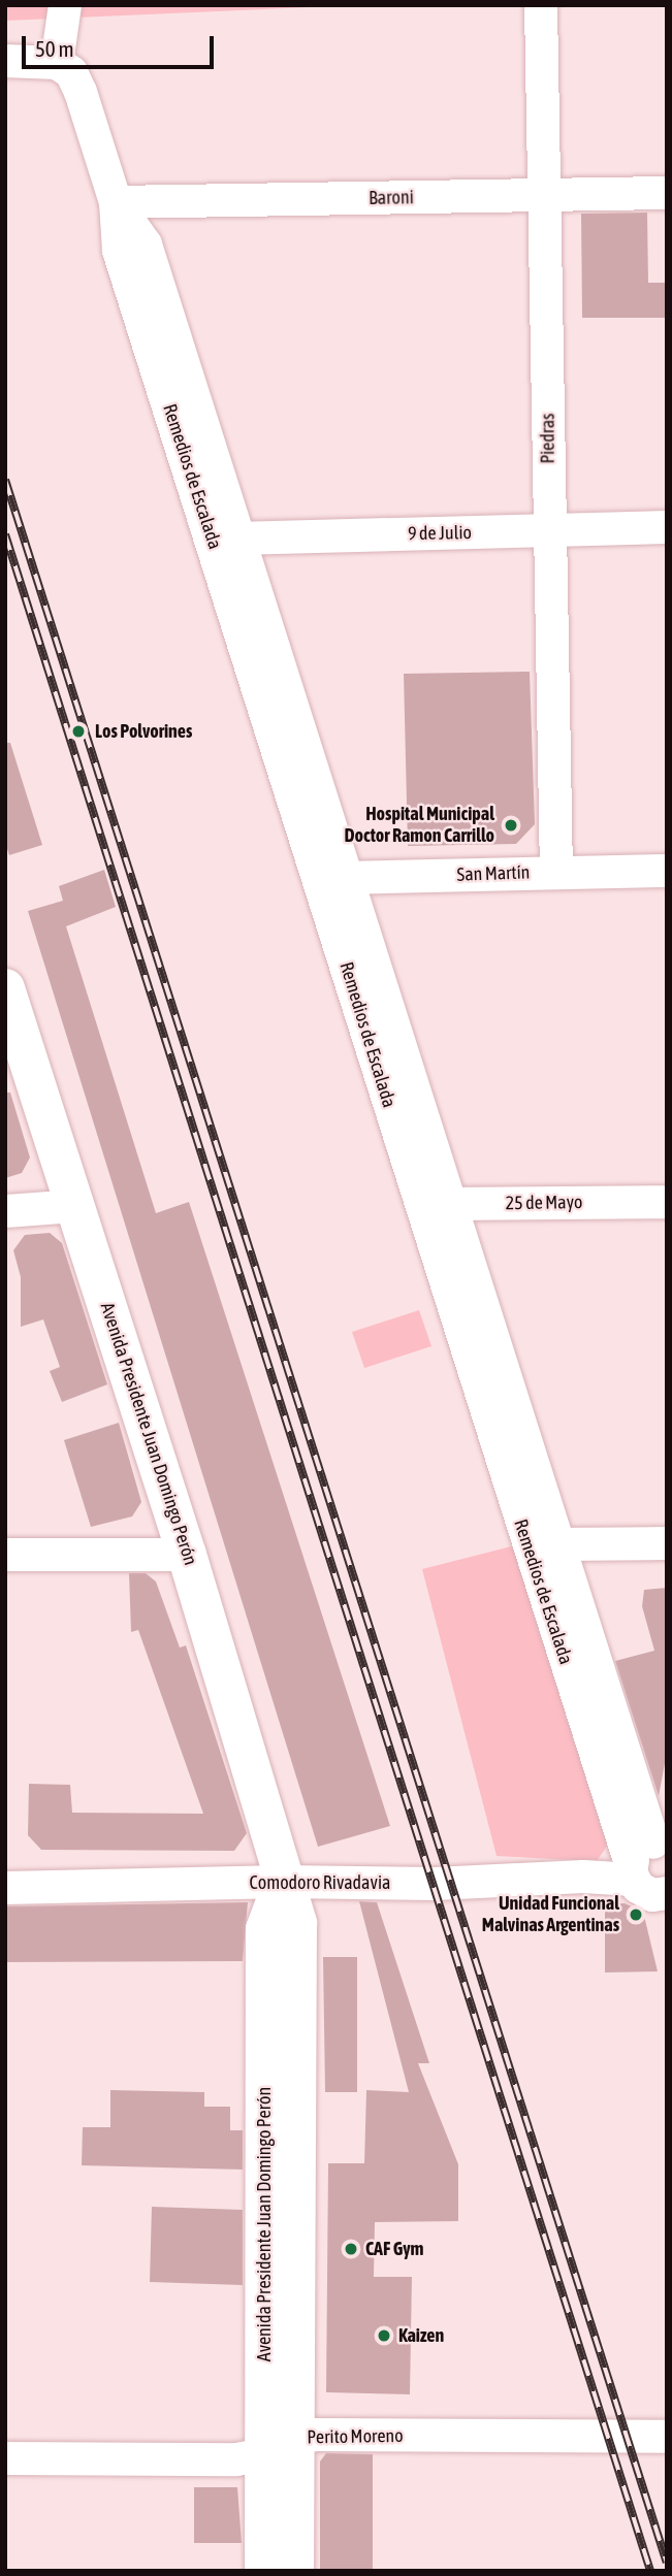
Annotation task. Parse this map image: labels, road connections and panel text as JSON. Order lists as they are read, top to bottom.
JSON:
{
  "streets": {
    "main road": ["Avenida Presidente Juan Domingo Perón"],
    "street": [
      "Baroni",
      "Piedras",
      "Remedios de Escalada",
      "9 de Julio",
      "San Martín",
      "25 de Mayo",
      "Comodoro Rivadavia",
      "Perito Moreno"
    ]
  },
  "crossings": [
    ["Baroni", "Piedras"],
    ["Baroni", "Remedios de Escalada"],
    ["Piedras", "9 de Julio"],
    ["Piedras", "San Martín"],
    ["Remedios de Escalada", "9 de Julio"],
    ["Remedios de Escalada", "San Martín"],
    ["Remedios de Escalada", "25 de Mayo"],
    ["Remedios de Escalada", "Comodoro Rivadavia"],
    ["Avenida Presidente Juan Domingo Perón", "Comodoro Rivadavia"],
    ["Avenida Presidente Juan Domingo Perón", "Perito Moreno"]
  ],
  "places": [
    "Los Polvorines",
    "Hospital Municipal Doctor Ramon Carrillo",
    "Unidad Funcional Malvinas Argentinas",
    "CAF Gym",
    "Kaizen"
  ],
  "scale_bar": "50 m"
}
